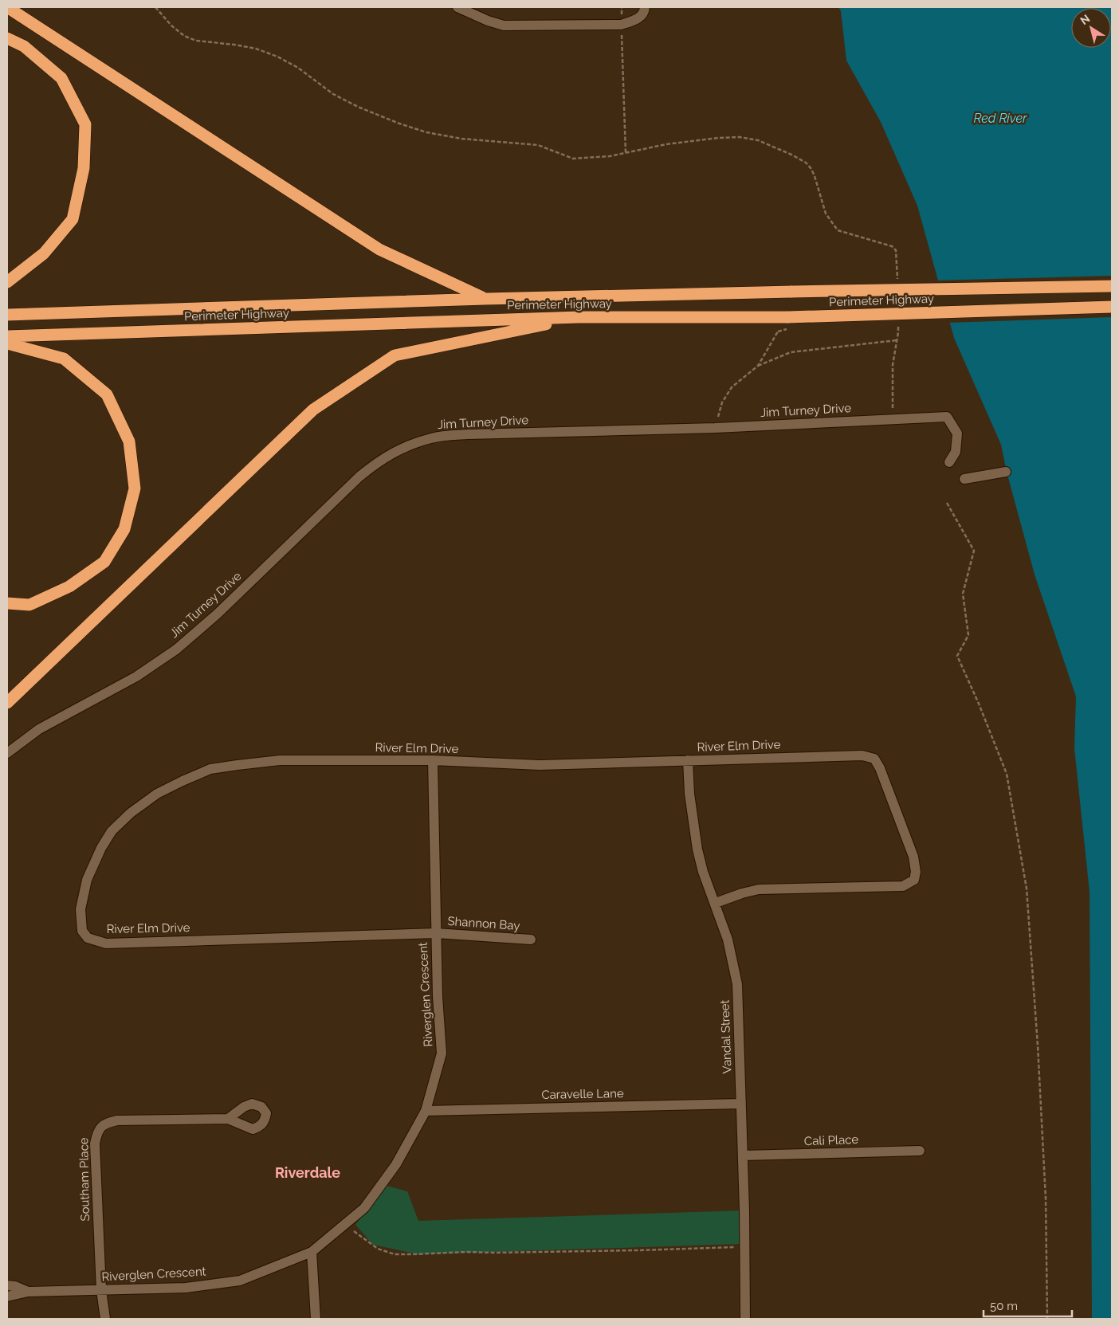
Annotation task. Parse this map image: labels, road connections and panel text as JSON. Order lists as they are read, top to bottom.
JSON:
{
  "streets": {
    "highway": ["Perimeter Highway"],
    "street": [
      "Jim Turney Drive",
      "River Elm Drive",
      "Shannon Bay",
      "Riverglen Crescent",
      "Vandal Street",
      "Caravelle Lane",
      "Cali Place",
      "Southam Place"
    ]
  },
  "crossings": [
    ["River Elm Drive", "Shannon Bay"],
    ["River Elm Drive", "Riverglen Crescent"],
    ["River Elm Drive", "Vandal Street"],
    ["Shannon Bay", "Riverglen Crescent"],
    ["Riverglen Crescent", "Caravelle Lane"],
    ["Riverglen Crescent", "Southam Place"],
    ["Vandal Street", "Caravelle Lane"],
    ["Vandal Street", "Cali Place"]
  ],
  "districts": ["Riverdale"],
  "water": ["Red River"],
  "scale_bar": "50 m",
  "north": "top left"
}
